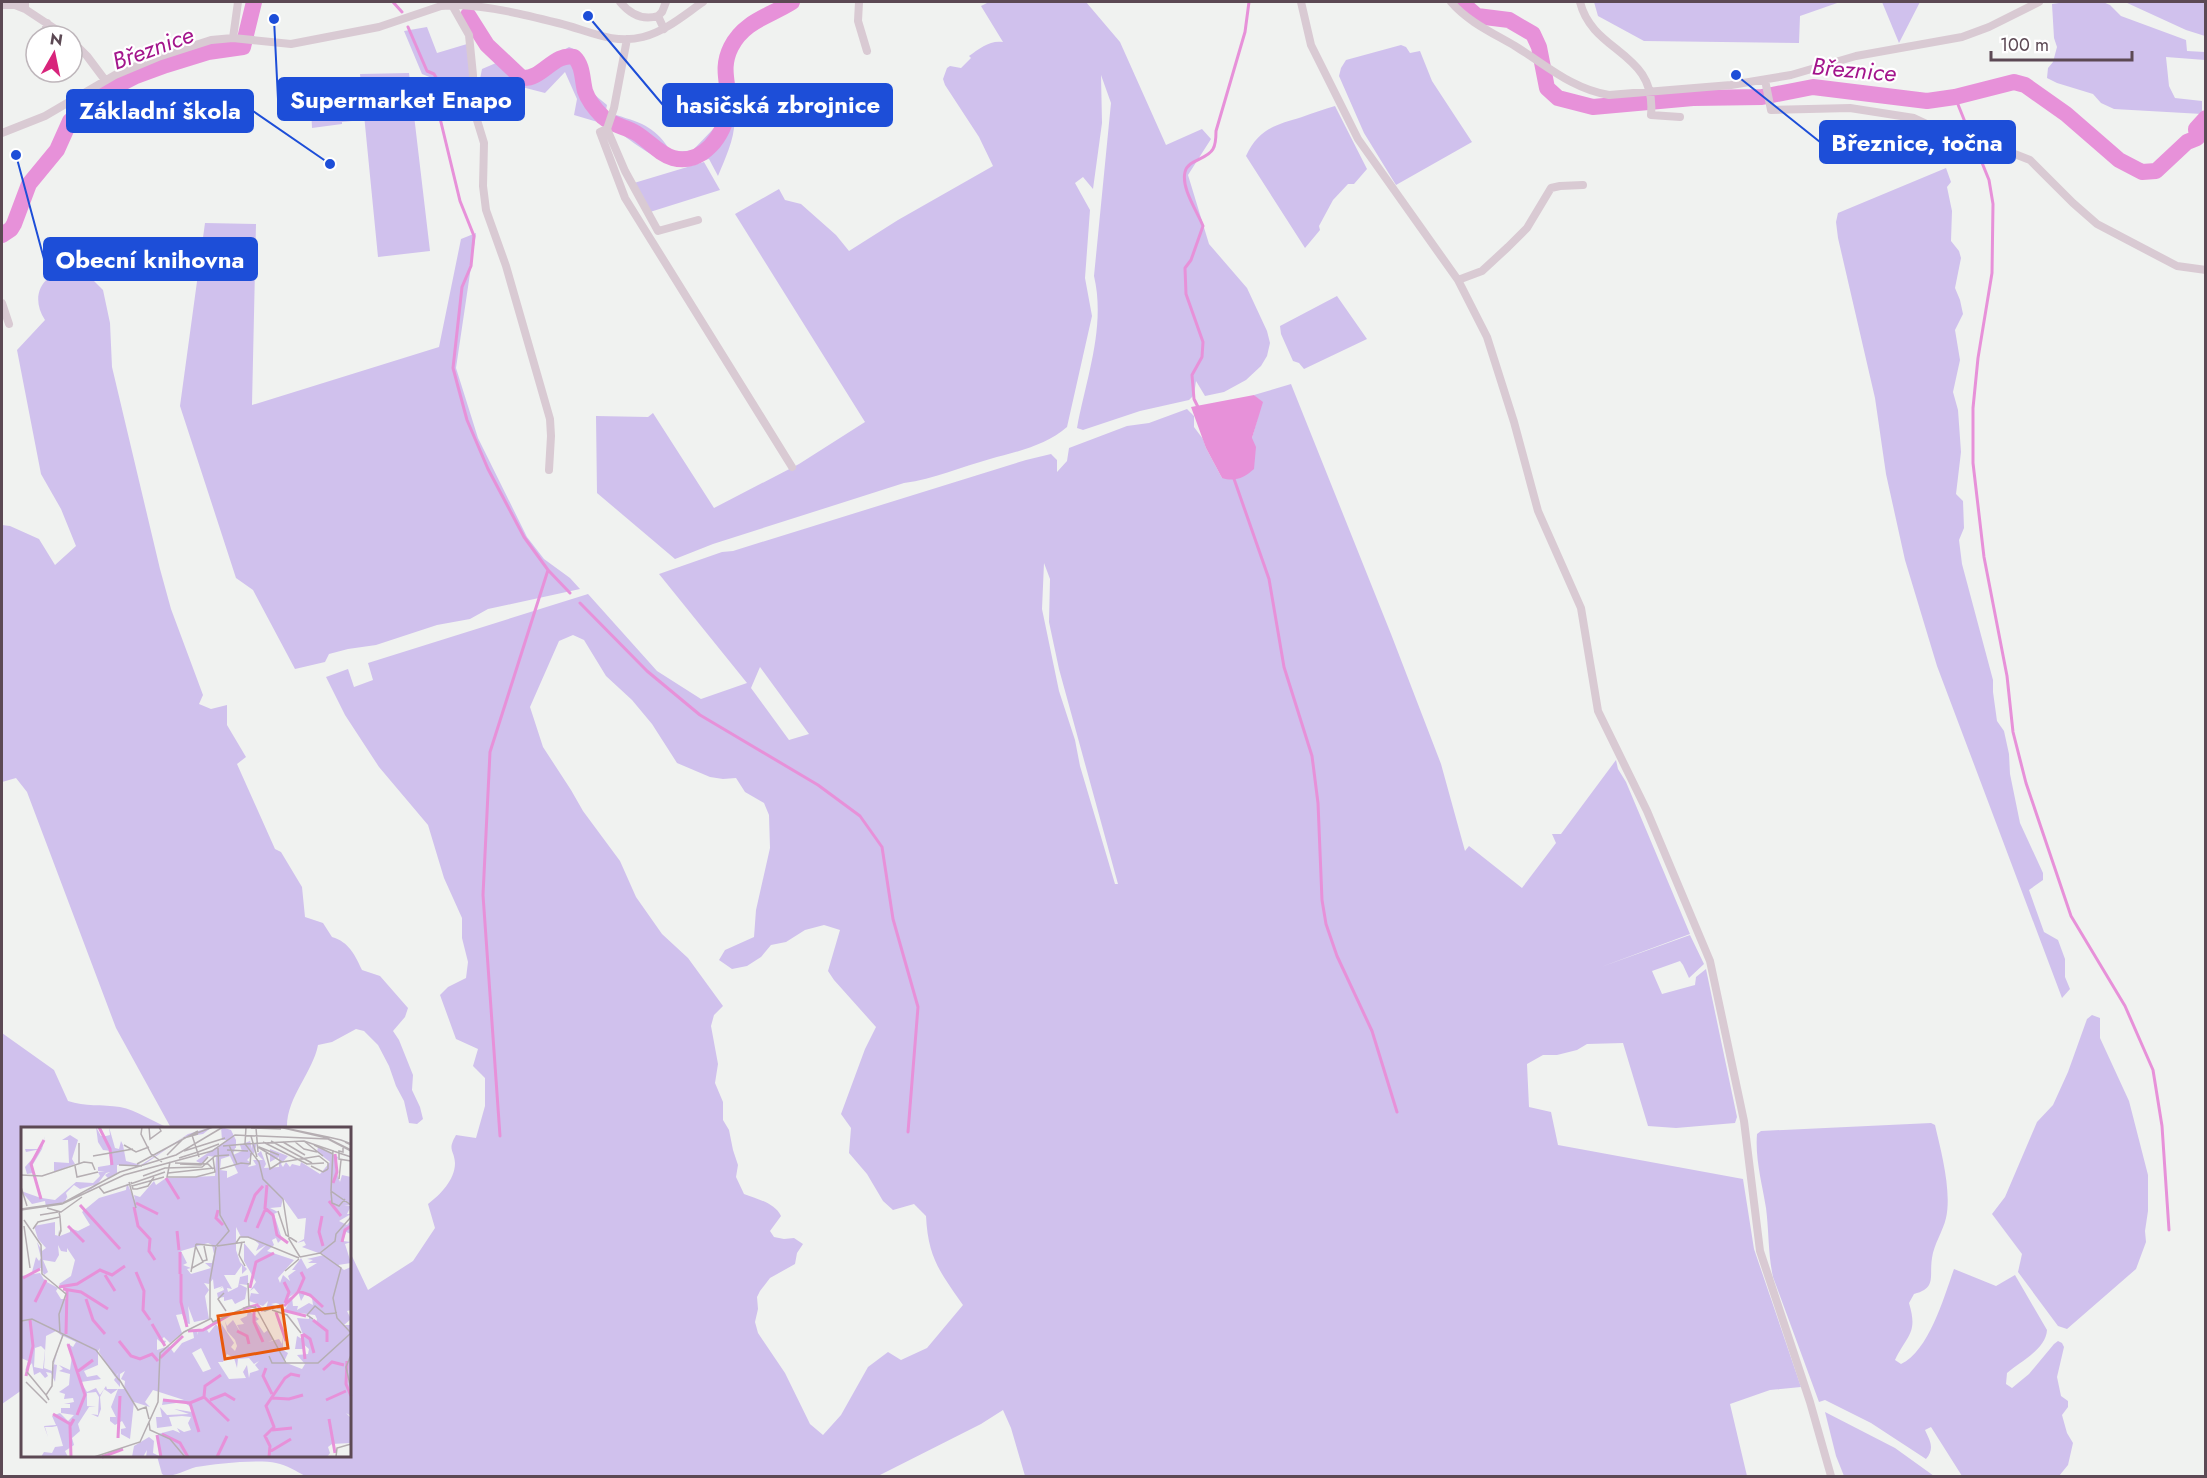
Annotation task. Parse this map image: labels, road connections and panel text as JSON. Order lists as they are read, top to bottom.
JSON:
{
  "water": ["Březnice"],
  "places": [
    "hasičská zbrojnice",
    "Supermarket Enapo",
    "Březnice, točna",
    "Obecní knihovna",
    "Základní škola"
  ],
  "scale_bar": "100 m",
  "north": "top"
}
